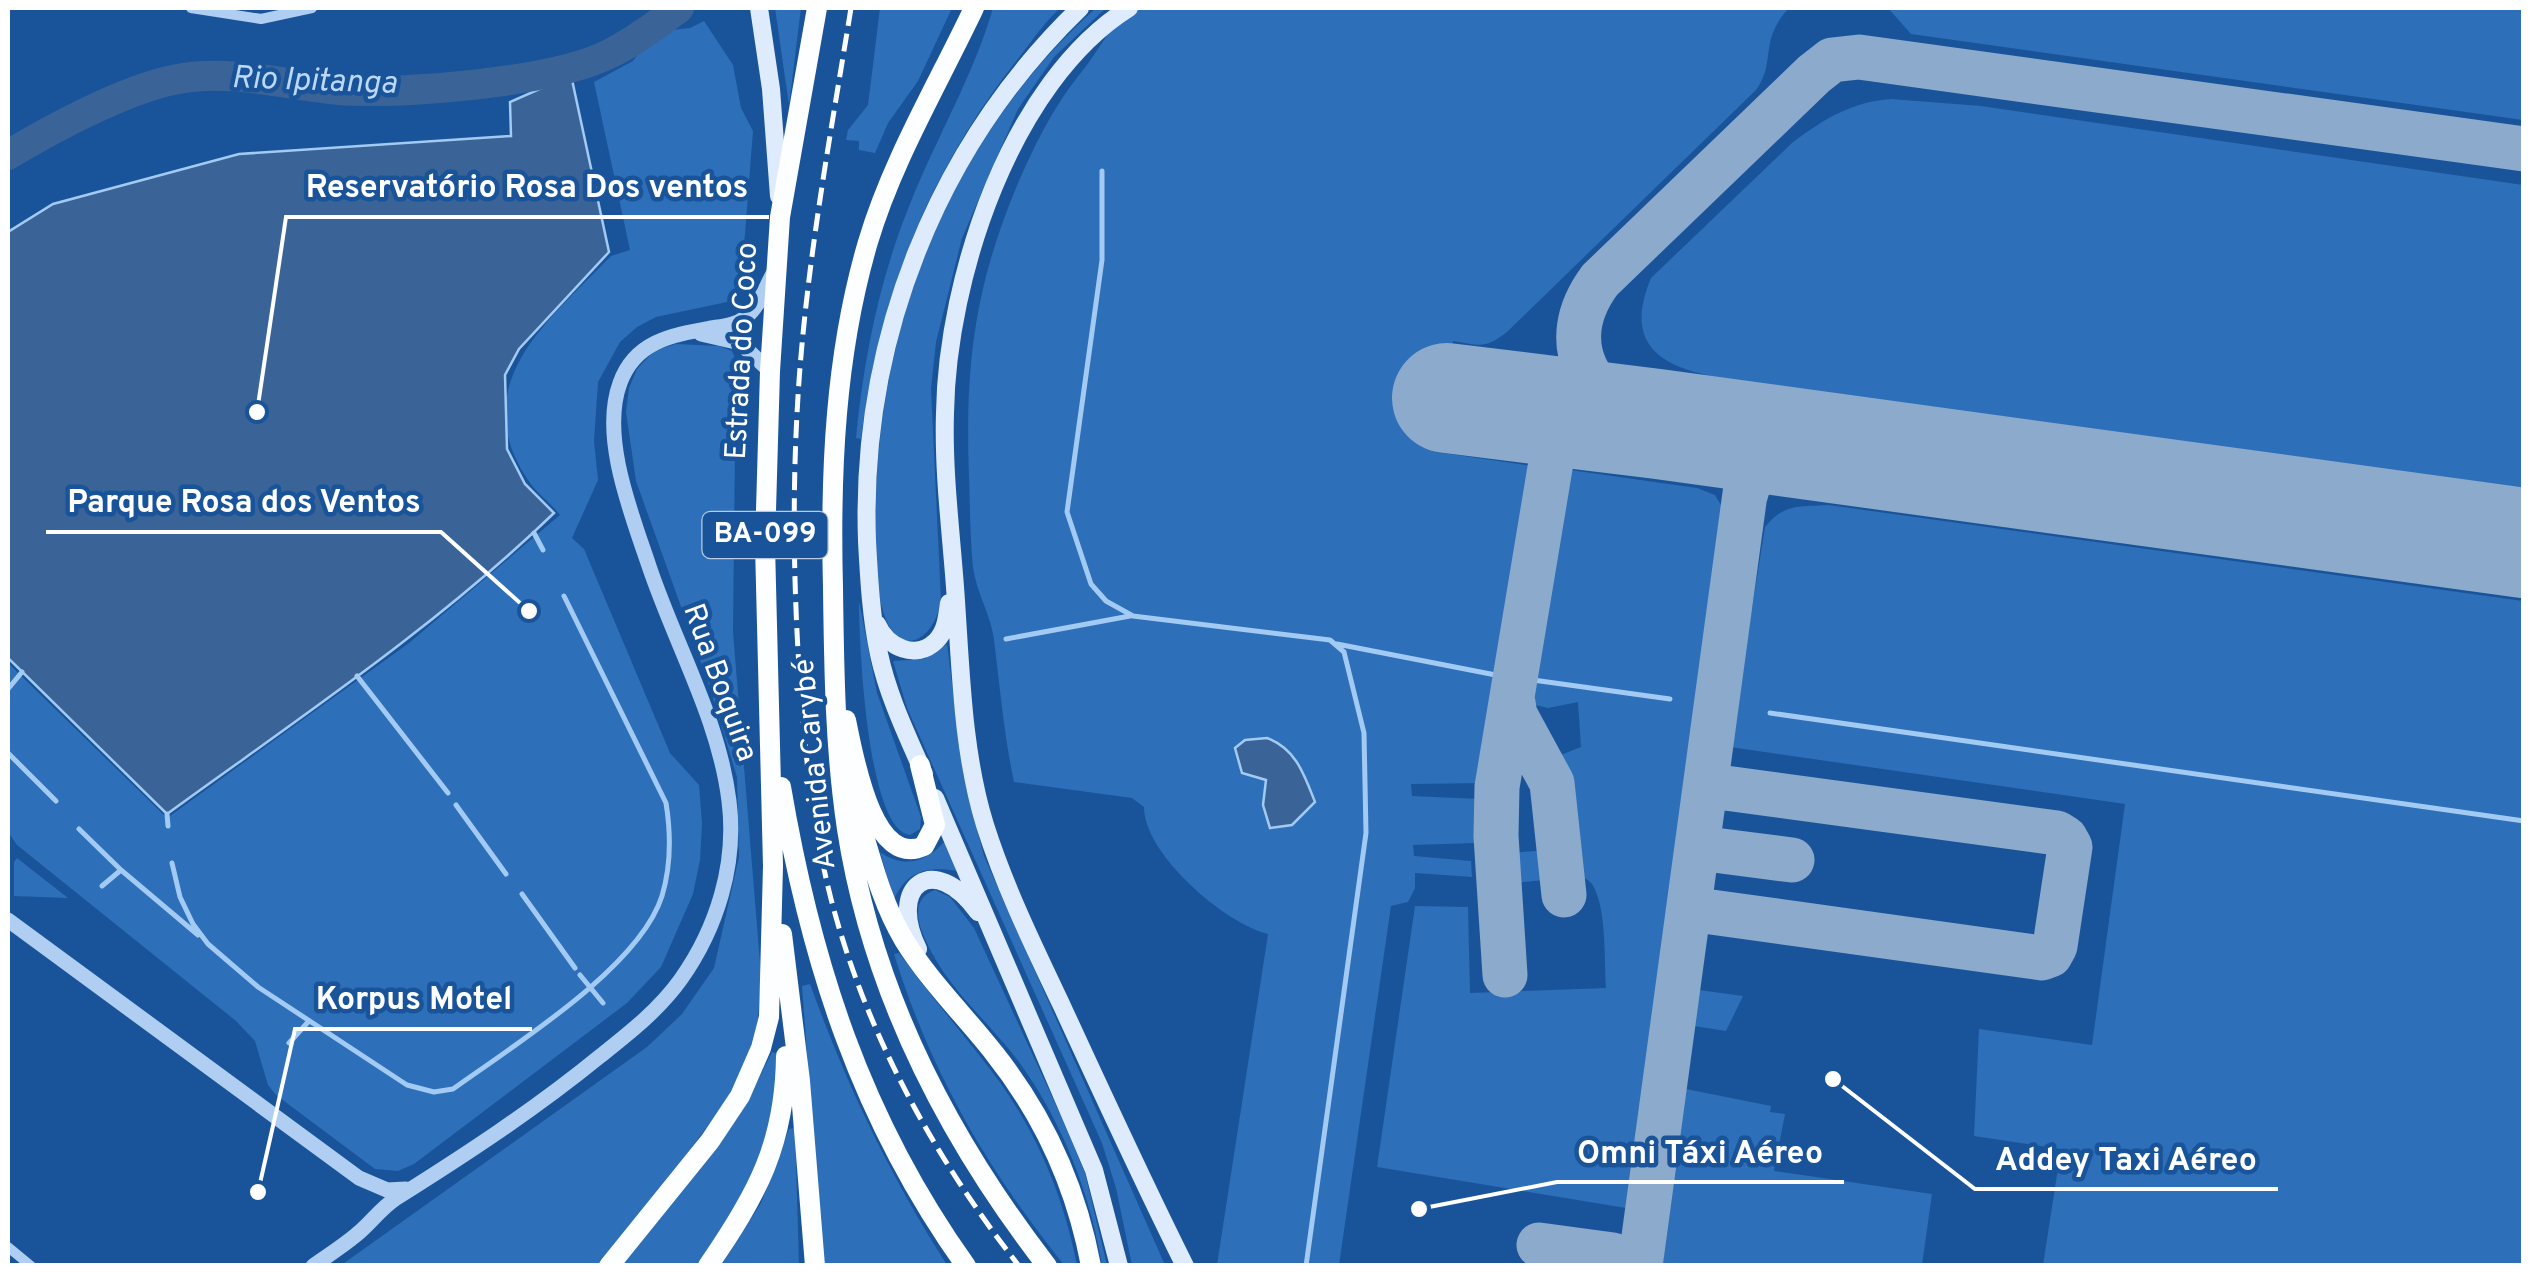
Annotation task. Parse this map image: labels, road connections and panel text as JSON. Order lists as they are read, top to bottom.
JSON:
{
  "streets": {
    "highway": ["Estrada do Coco", "BA-099", "Avenida Carybé"],
    "street": ["Rua Boquira"]
  },
  "crossings": [
    ["Estrada do Coco", "Rua Boquira"],
    ["Estrada do Coco", "Avenida Carybé"],
    ["BA-099", "Avenida Carybé"]
  ],
  "water": ["Rio Ipitanga"],
  "places": [
    "Reservatório Rosa Dos ventos",
    "Parque Rosa dos Ventos",
    "Addey Taxi Aéreo",
    "Korpus Motel",
    "Omni Táxi Aéreo"
  ]
}
